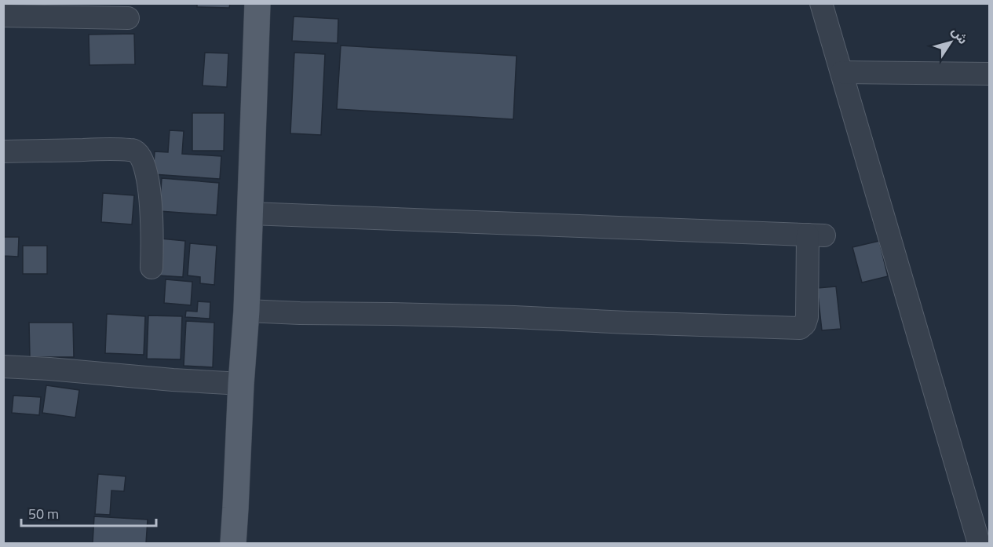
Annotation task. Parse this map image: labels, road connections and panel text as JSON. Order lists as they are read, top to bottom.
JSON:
{
  "scale_bar": "50 m",
  "north": "top right"
}
